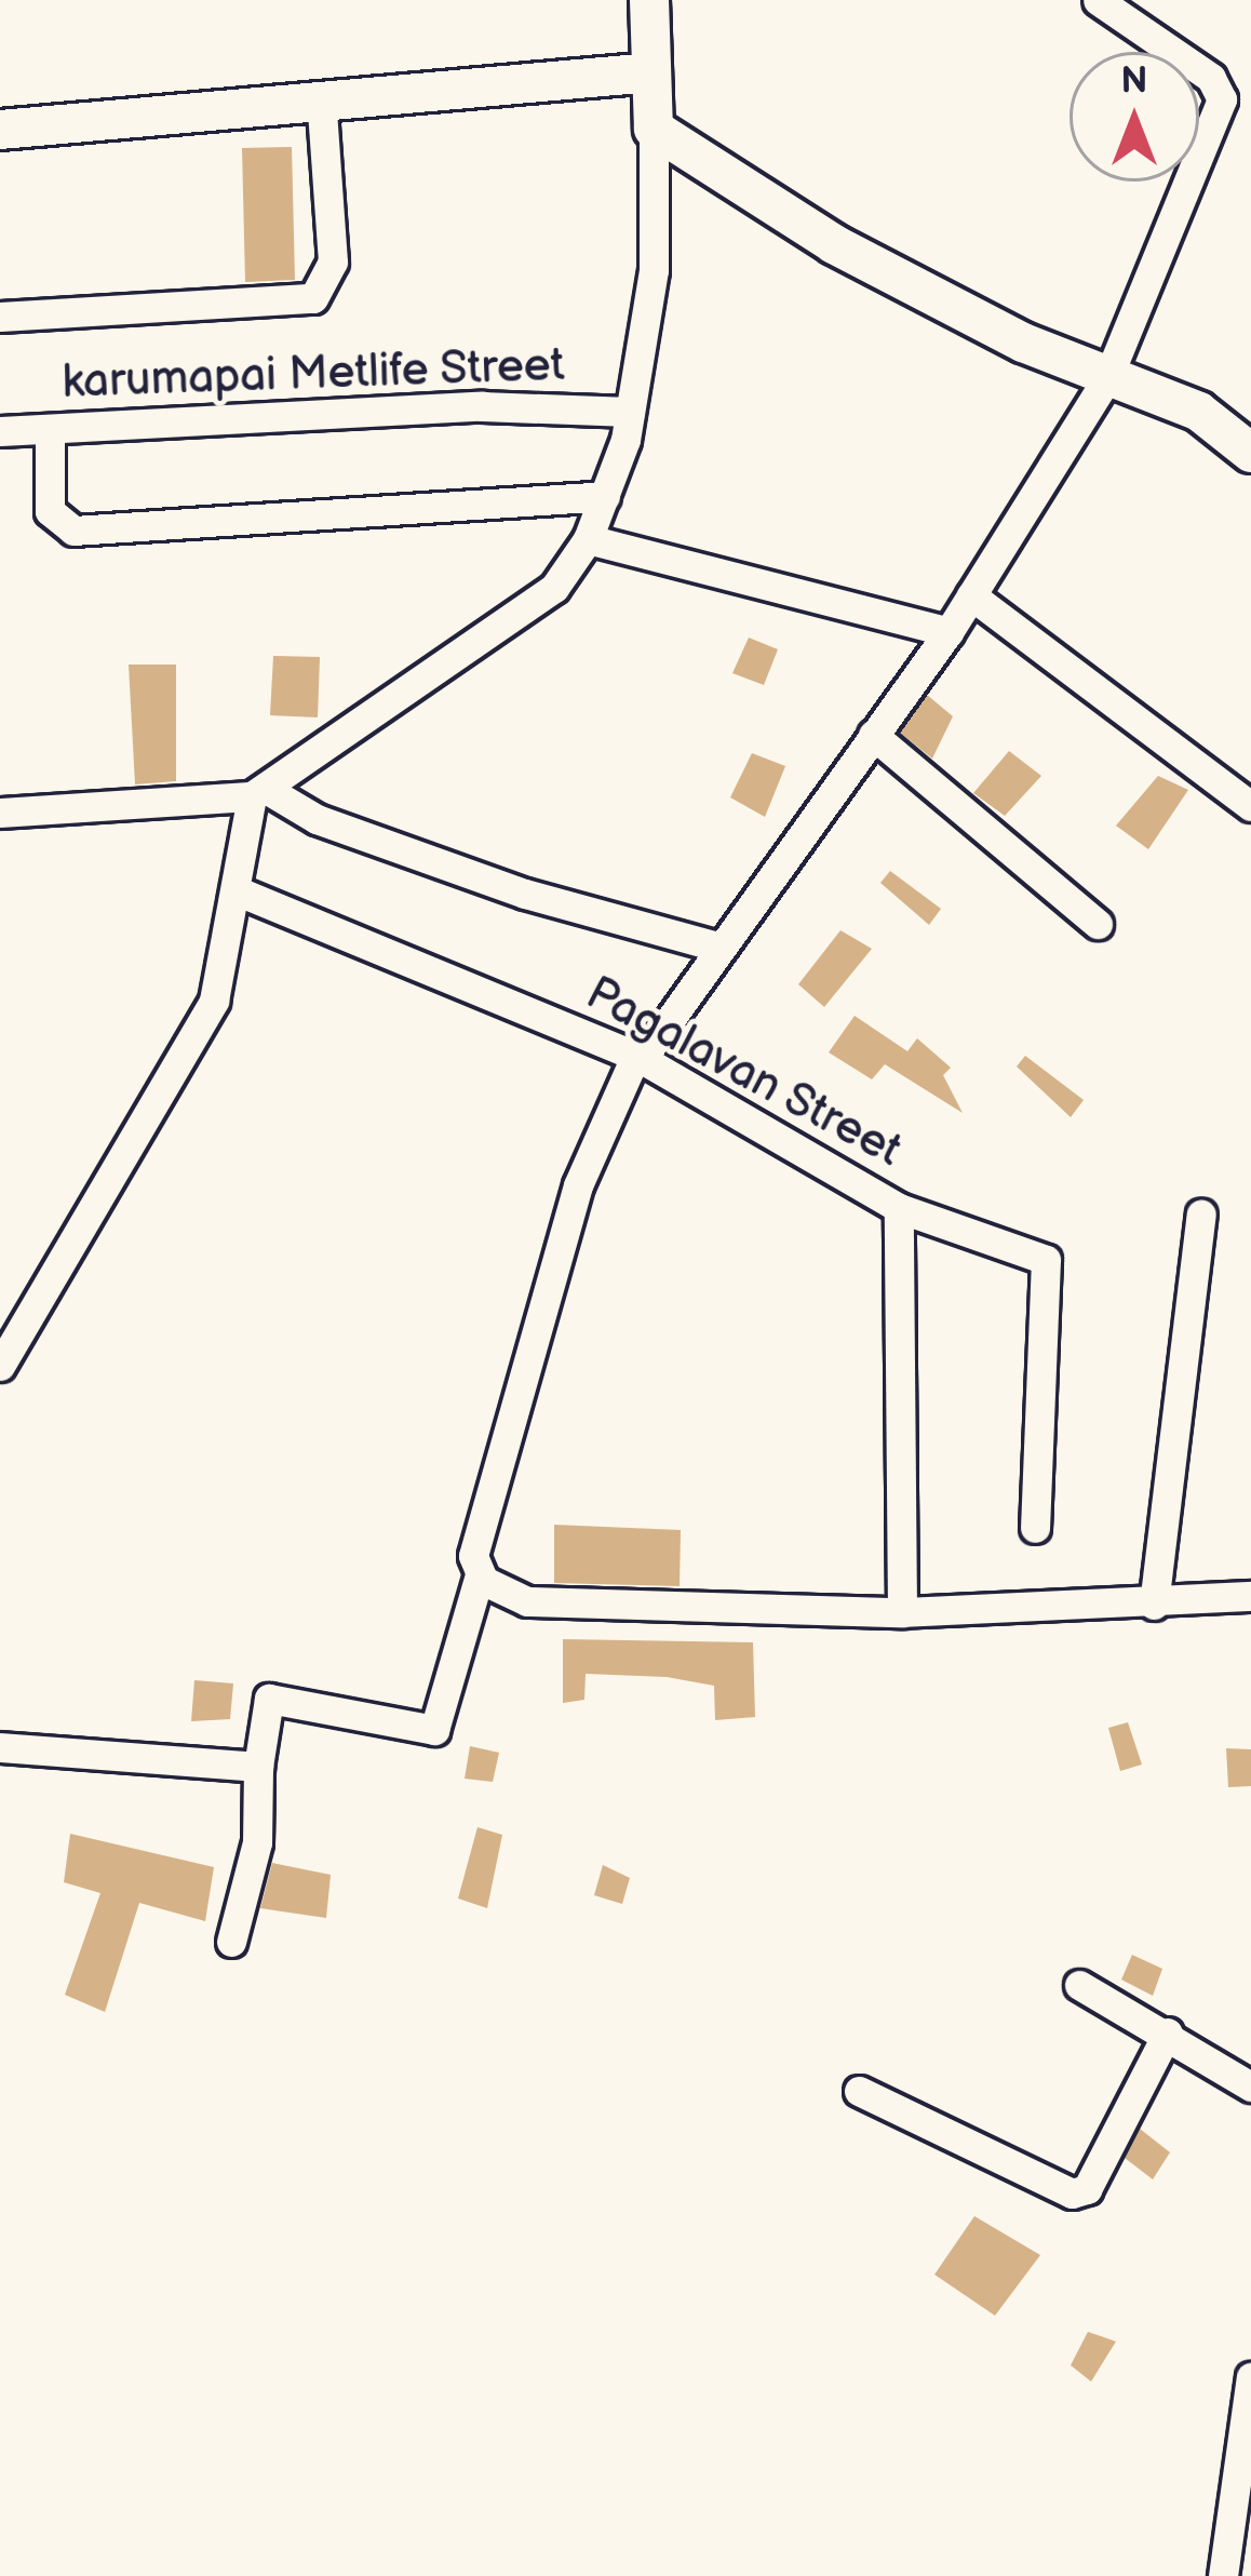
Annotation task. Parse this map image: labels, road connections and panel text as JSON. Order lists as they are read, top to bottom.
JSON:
{
  "streets": {
    "street": ["karumapai Metlife Street", "Pagalavan Street"]
  },
  "north": "top"
}
